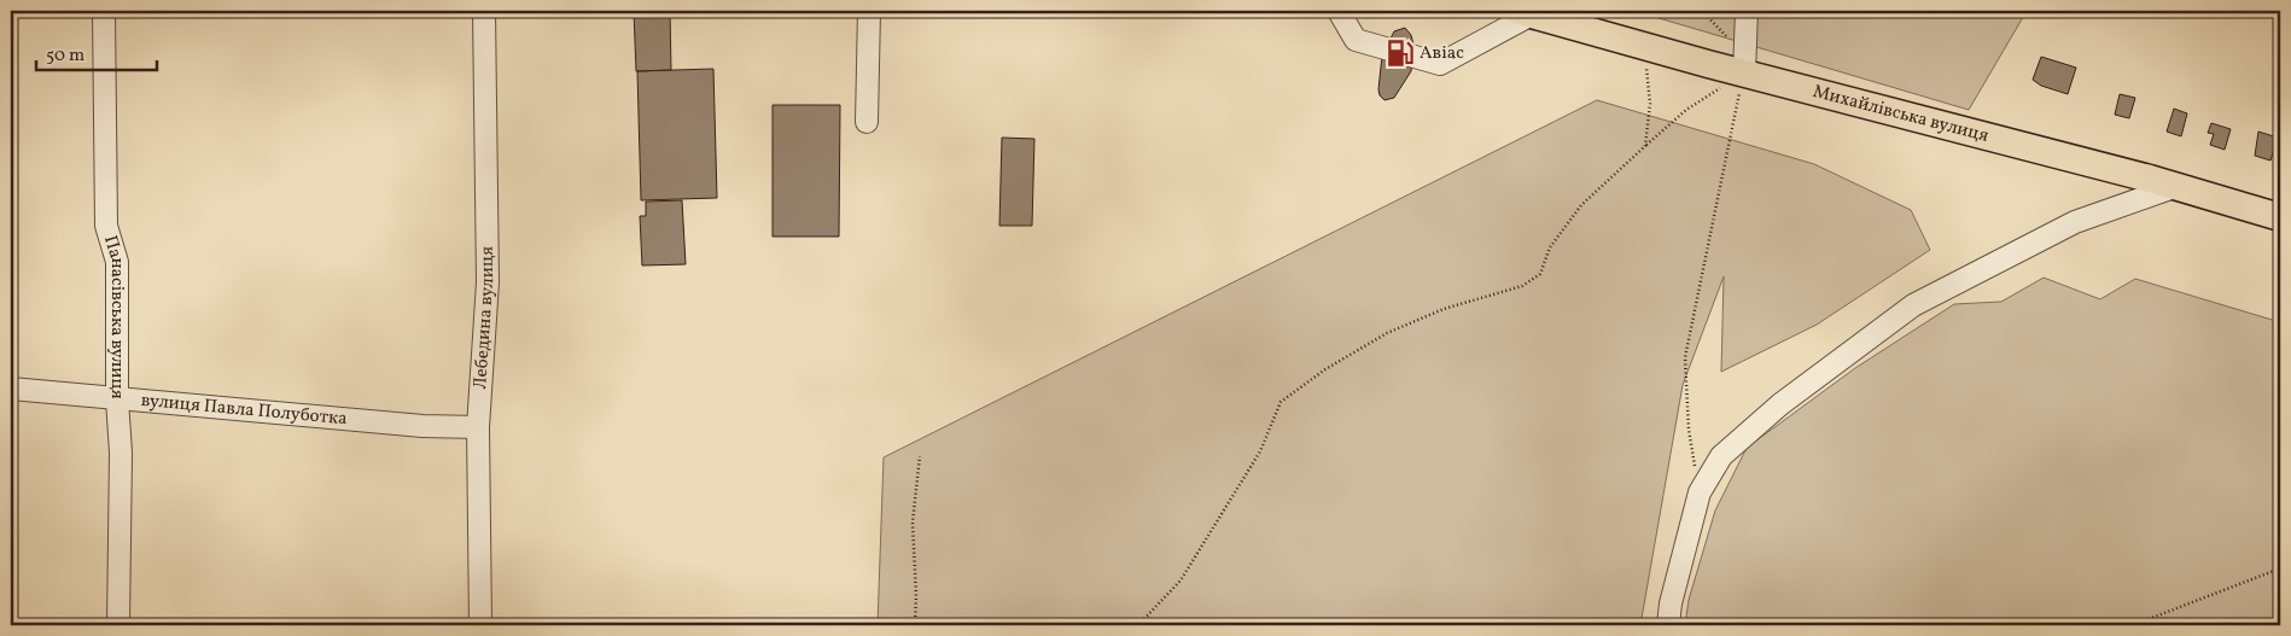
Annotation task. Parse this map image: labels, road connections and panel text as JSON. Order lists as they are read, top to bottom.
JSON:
{
  "streets": {
    "main road": ["Михайлівська вулиця"],
    "street": ["Панасівська вулиця", "Лебедина вулиця", "вулиця Павла Полуботка"]
  },
  "crossings": [
    ["Панасівська вулиця", "вулиця Павла Полуботка"],
    ["Лебедина вулиця", "вулиця Павла Полуботка"]
  ],
  "places": {
    "fuel station": ["Авіас"]
  },
  "scale_bar": "50 m"
}
